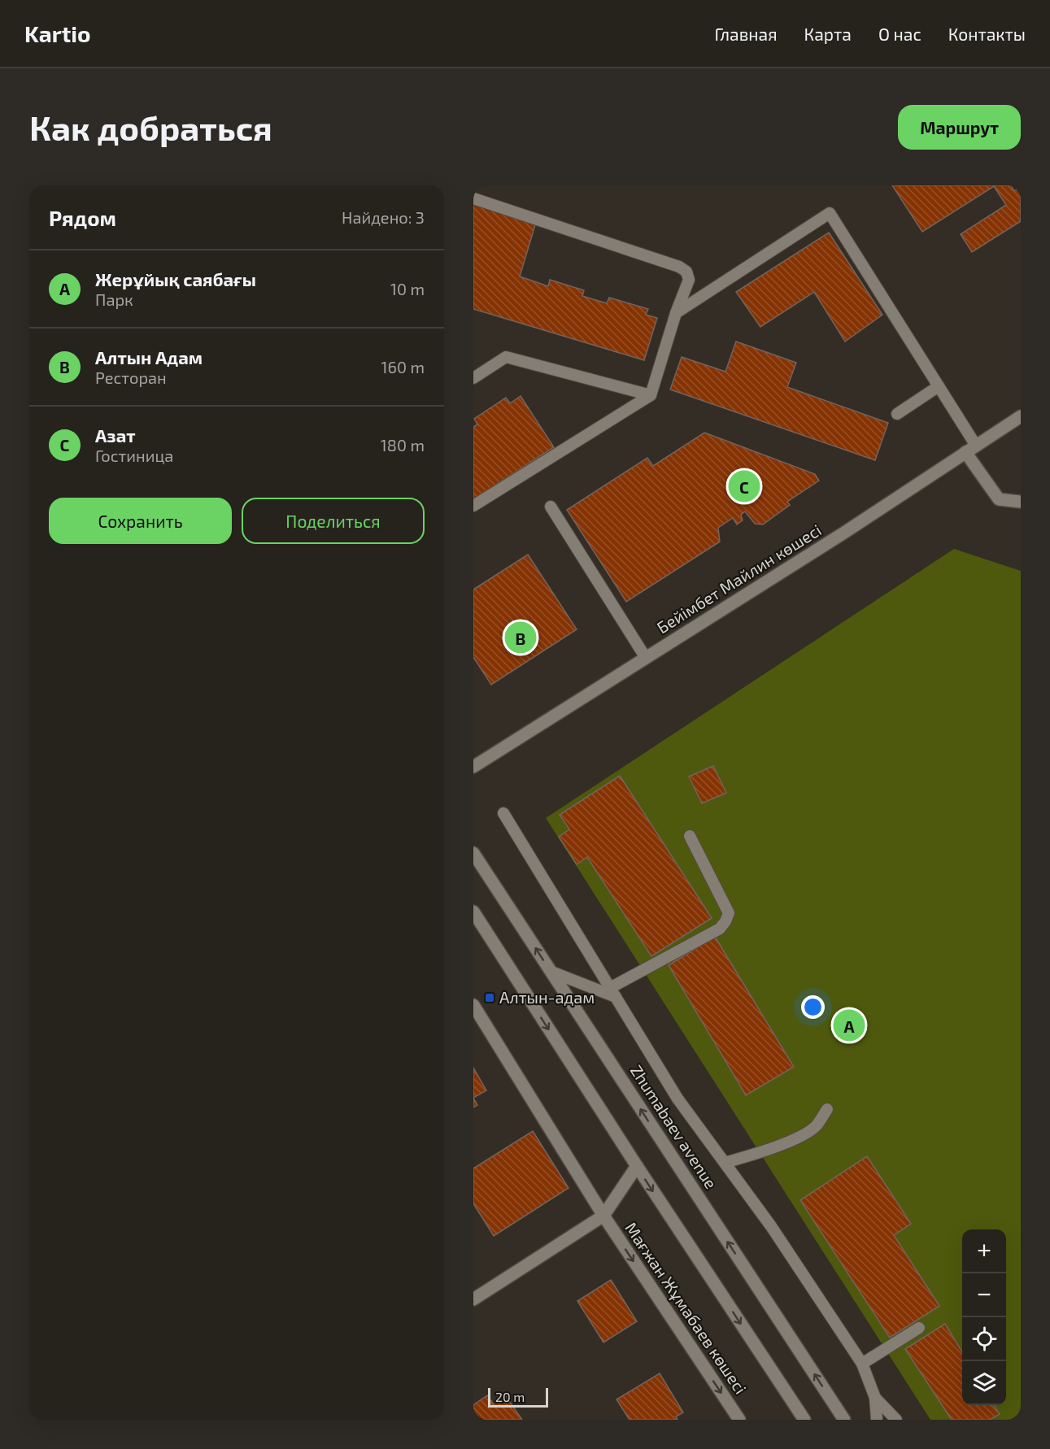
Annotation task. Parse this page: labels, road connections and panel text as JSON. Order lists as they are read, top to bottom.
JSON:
{
  "streets": {
    "street": ["Бейімбет Майлин көшесі", "Zhumabaev avenue", "Мағжан Жұмабаев көшесі"]
  },
  "places": {
    "transit": ["Алтын-адам"]
  },
  "scale_bar": "20 m",
  "page": {
    "header": "Kartio",
    "nav": [
      "Главная",
      "Карта",
      "О нас",
      "Контакты"
    ],
    "buttons": [
      "Маршрут",
      ["Сохранить", "Поделиться"]
    ],
    "title": "Как добраться",
    "heading": ["Рядом", "Найдено: 3"],
    "list": [
      {
        "mark": "A",
        "name": "Жерұйық саябағы",
        "note": "Парк",
        "value": "10 m"
      },
      {
        "mark": "B",
        "name": "Алтын Адам",
        "note": "Ресторан",
        "value": "160 m"
      },
      {
        "mark": "C",
        "name": "Азат",
        "note": "Гостиница",
        "value": "180 m"
      }
    ],
    "pins": ["C", "B", "A"],
    "map_buttons": ["+", "−"],
    "scale": "20 m"
  }
}
